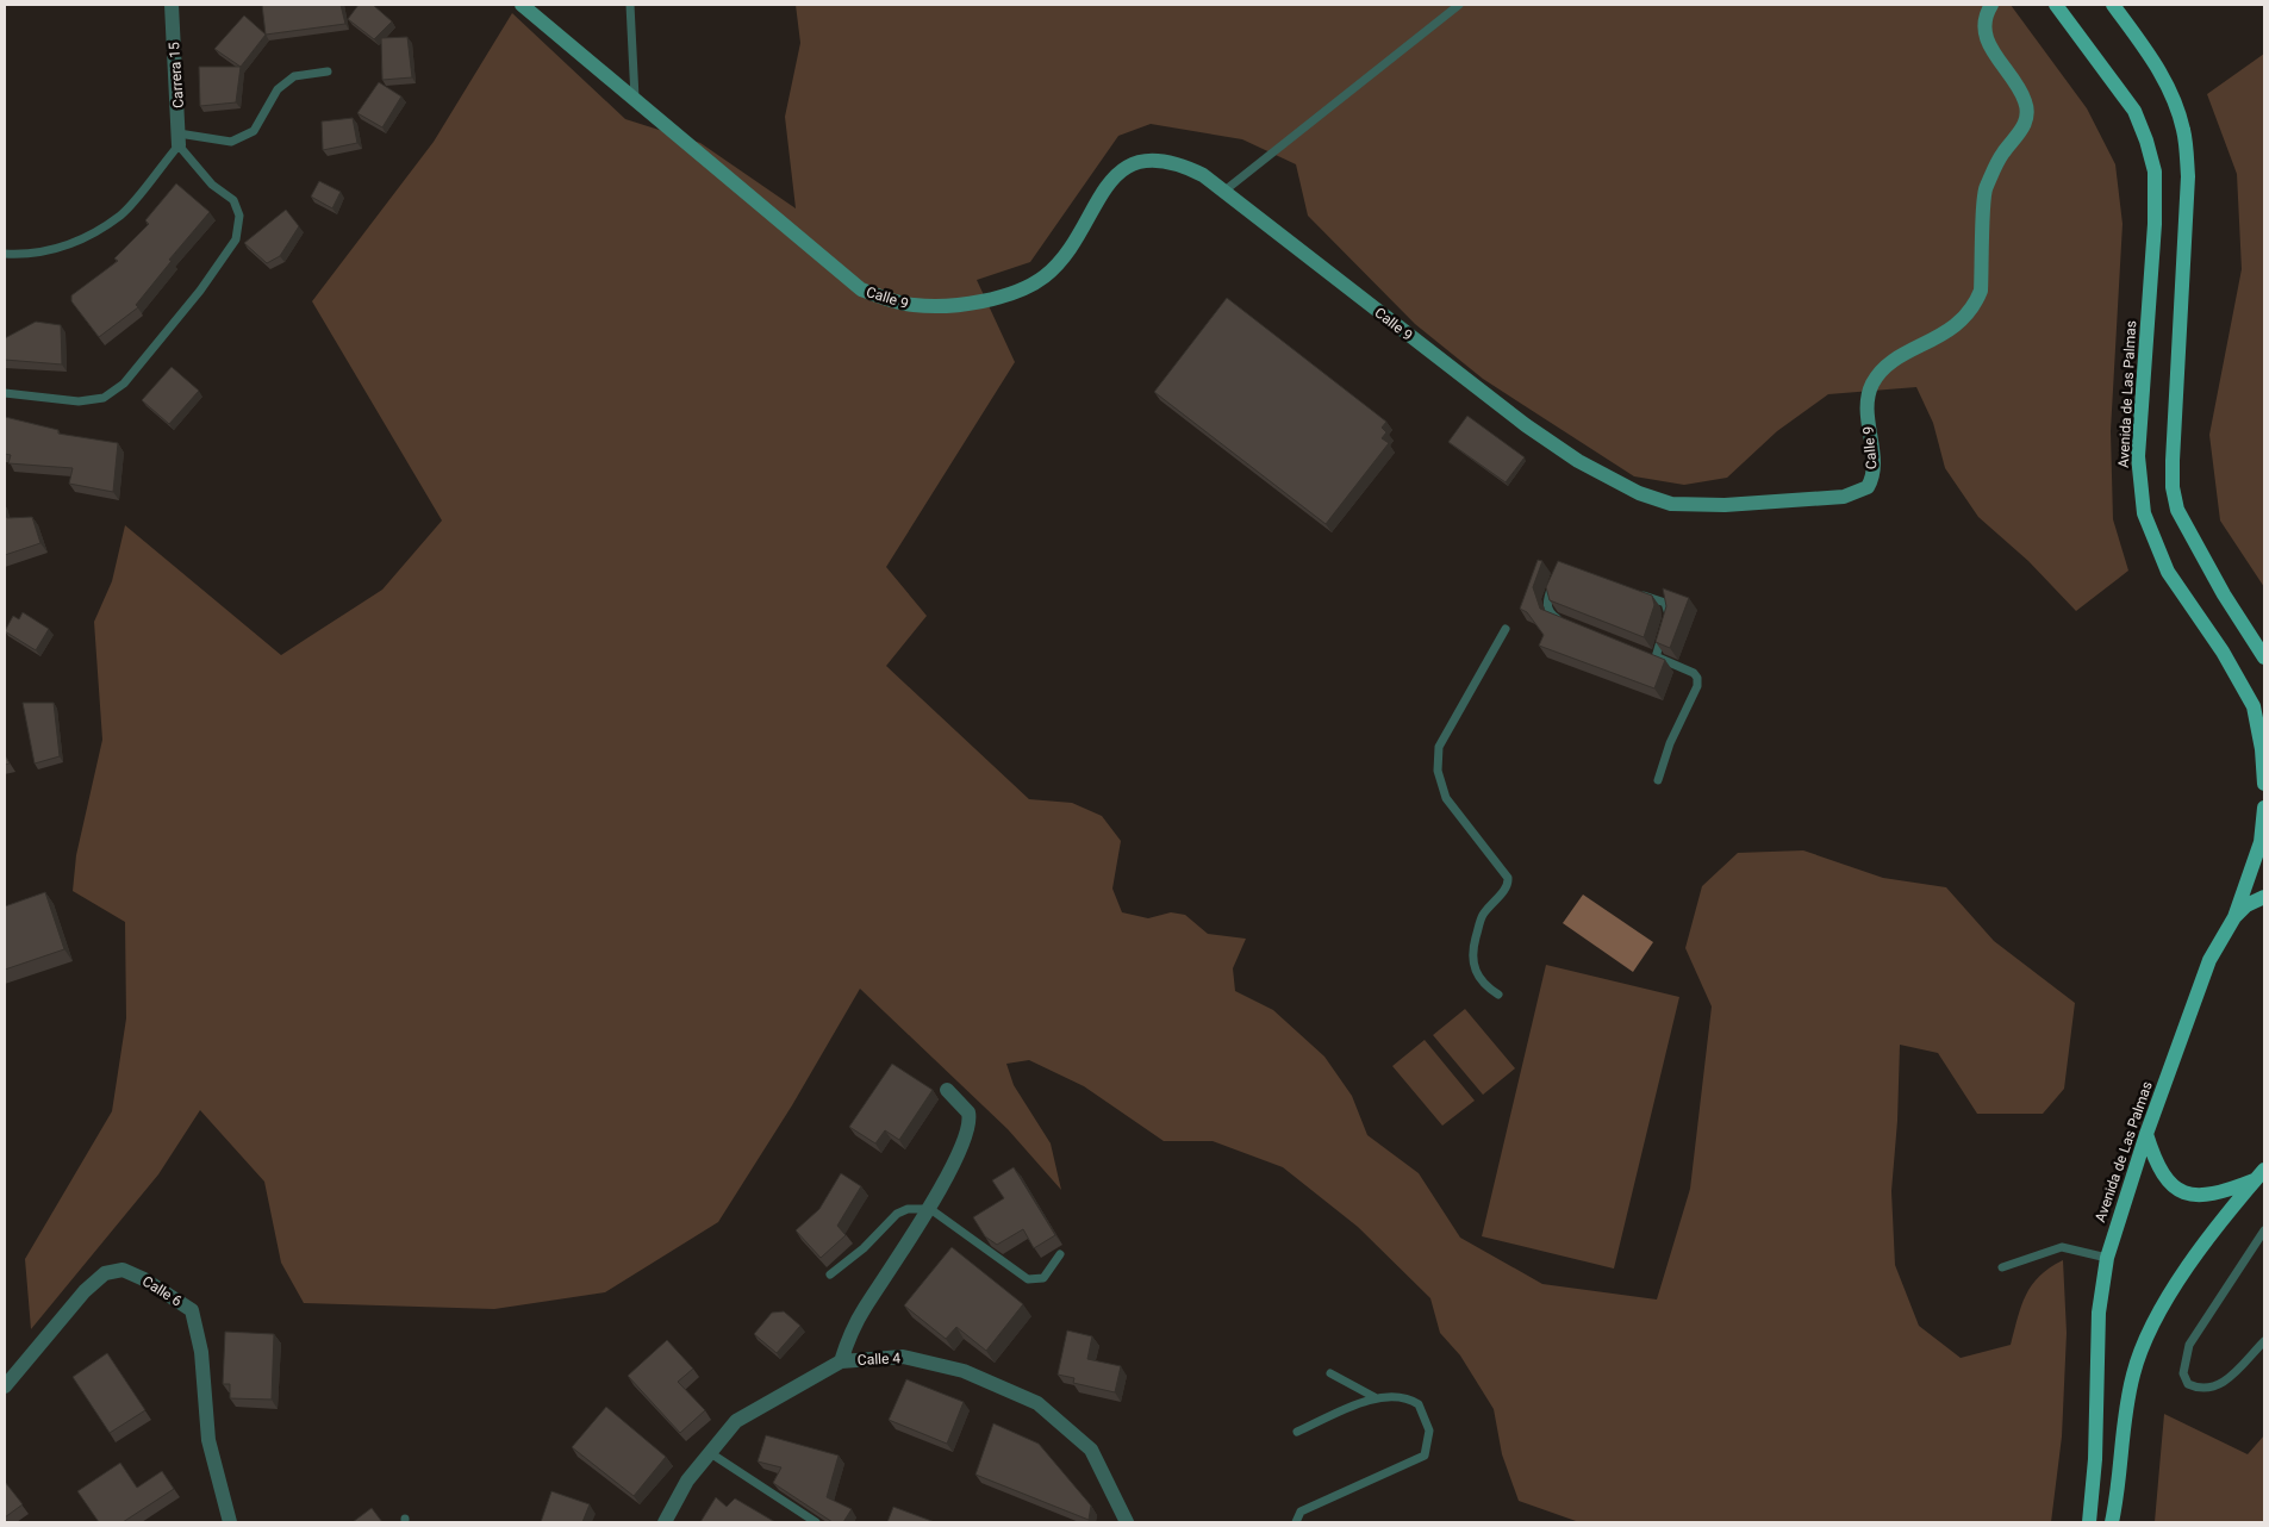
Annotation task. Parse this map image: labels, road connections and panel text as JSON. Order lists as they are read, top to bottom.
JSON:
{
  "streets": {
    "main road": ["Avenida de Las Palmas"],
    "street": [
      "Carrera 15",
      "Calle 9",
      "Calle 6",
      "Calle 4"
    ]
  }
}
